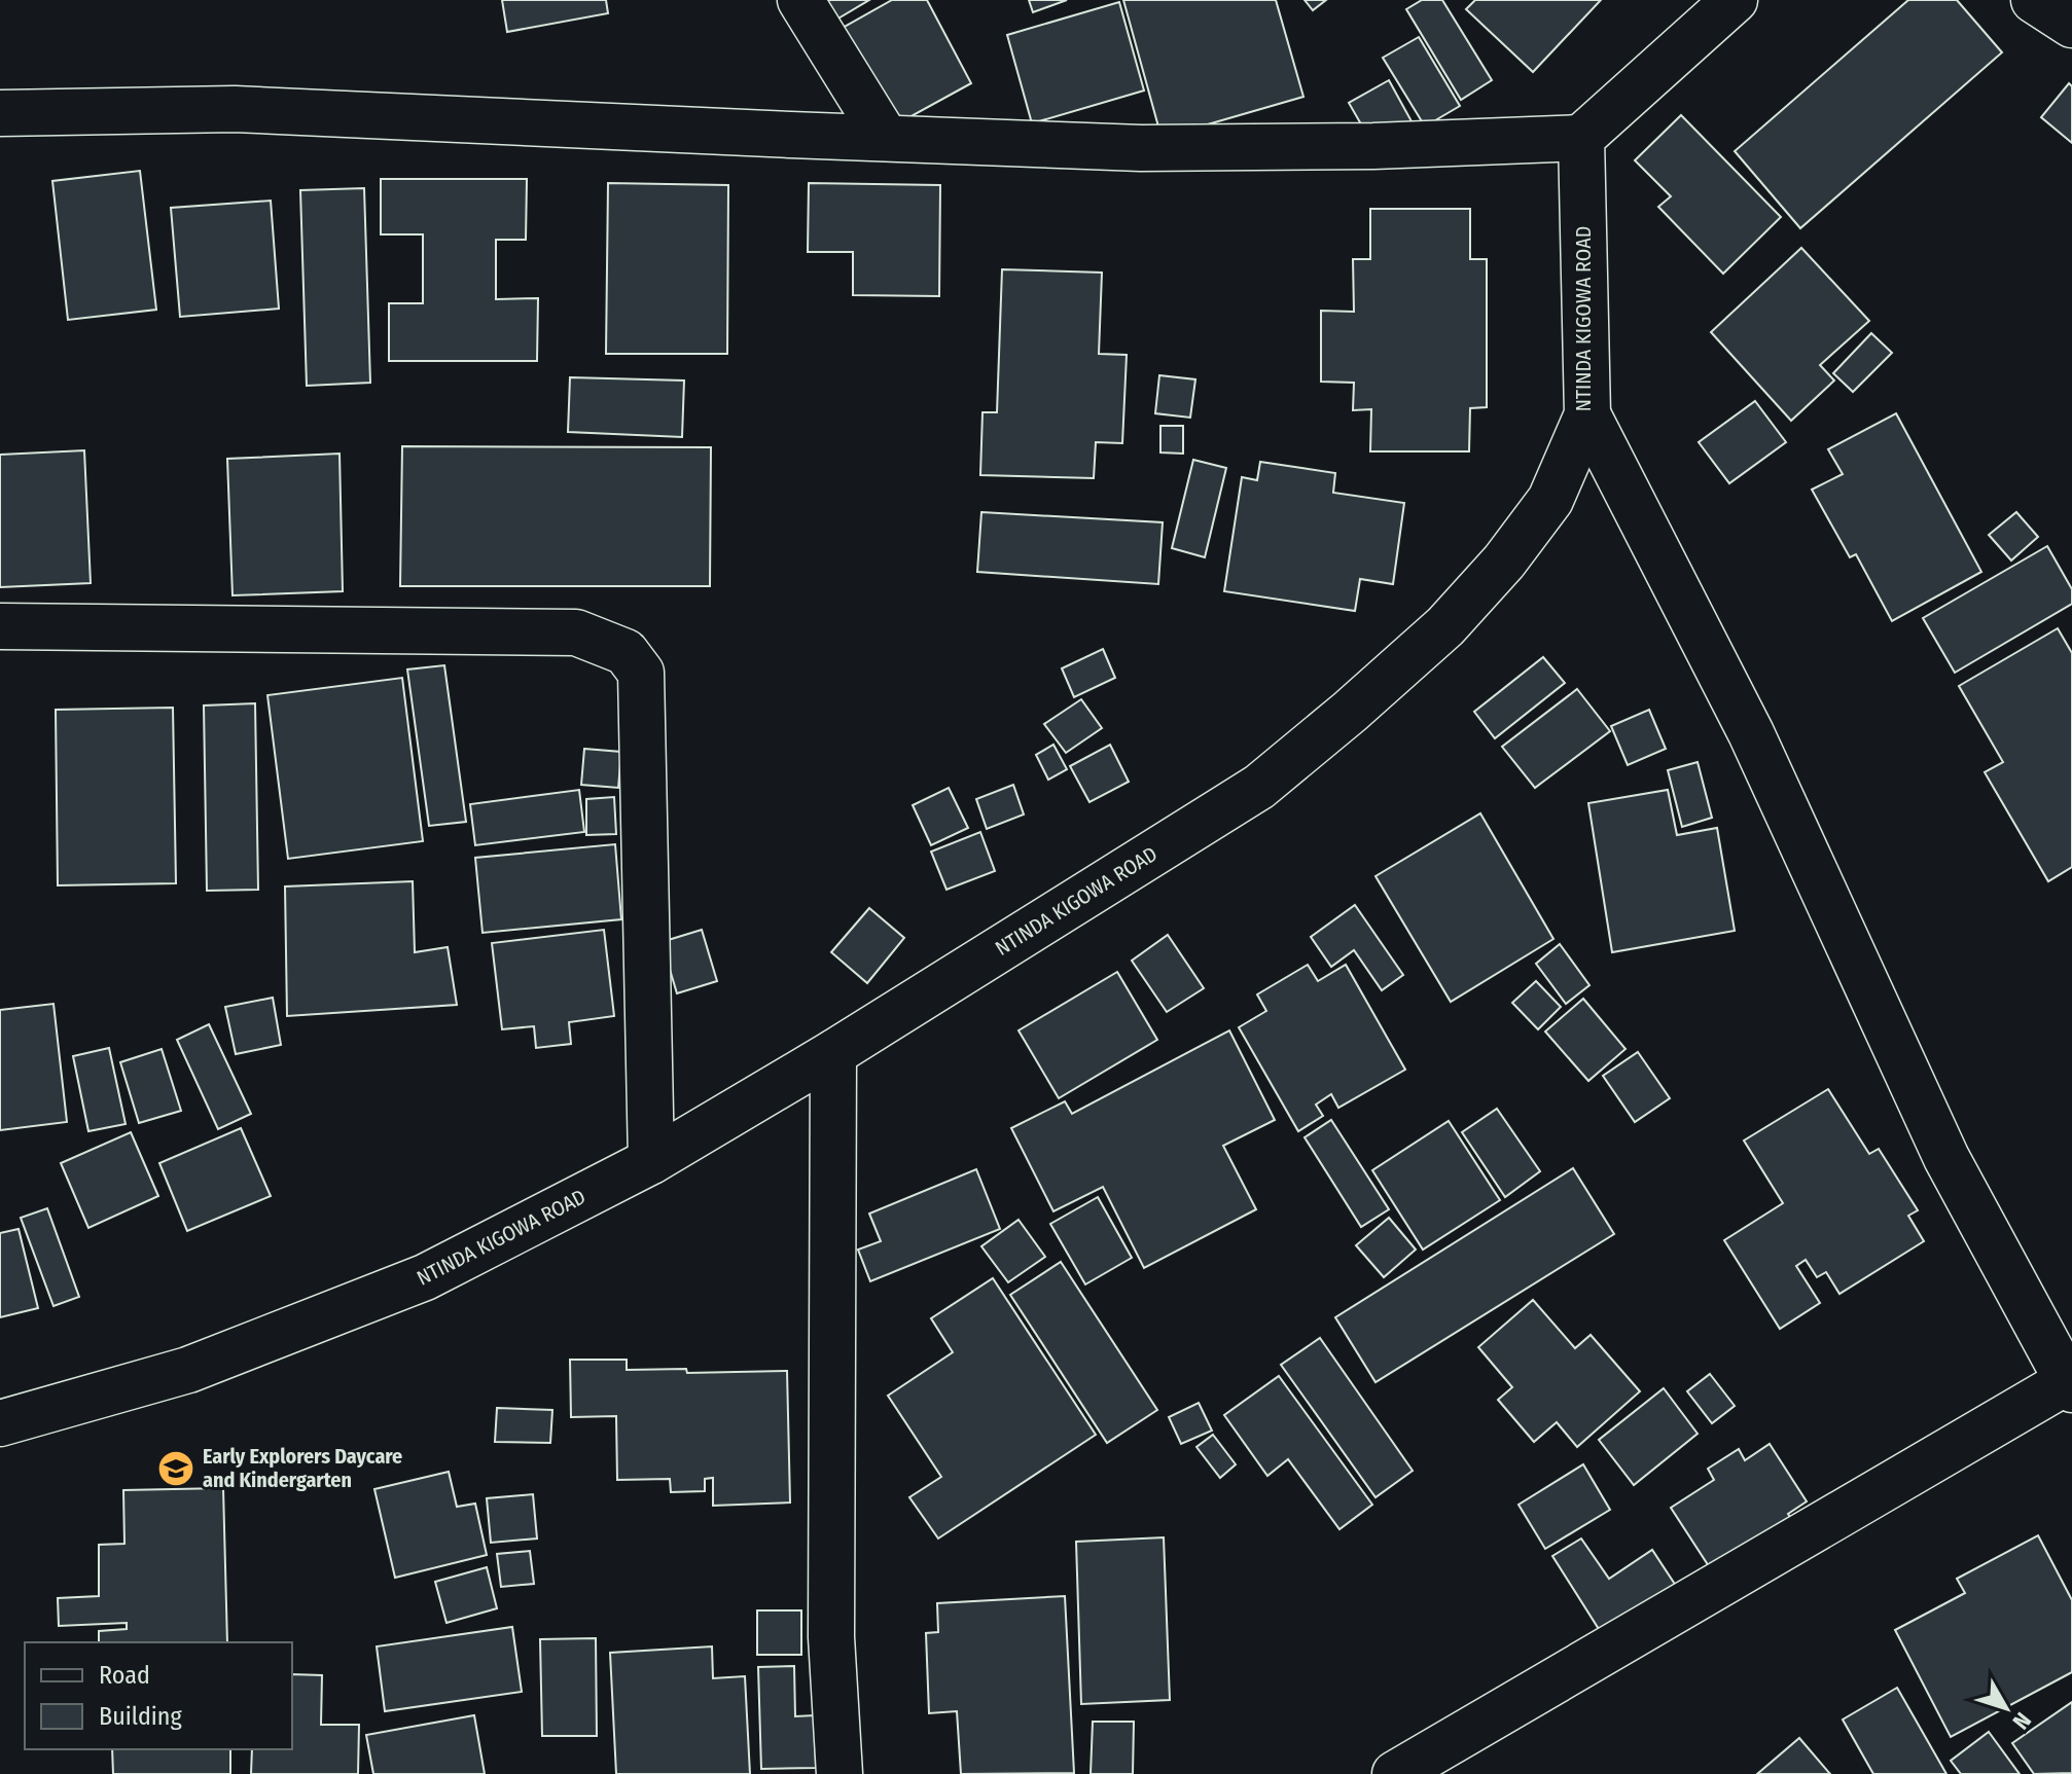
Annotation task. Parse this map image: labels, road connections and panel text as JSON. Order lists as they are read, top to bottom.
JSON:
{
  "streets": {
    "street": ["NTINDA KIGOWA ROAD"]
  },
  "places": {
    "school or university": ["Early Explorers Daycare and Kindergarten"]
  },
  "legend": ["Road", "Building"],
  "north": "bottom right"
}
